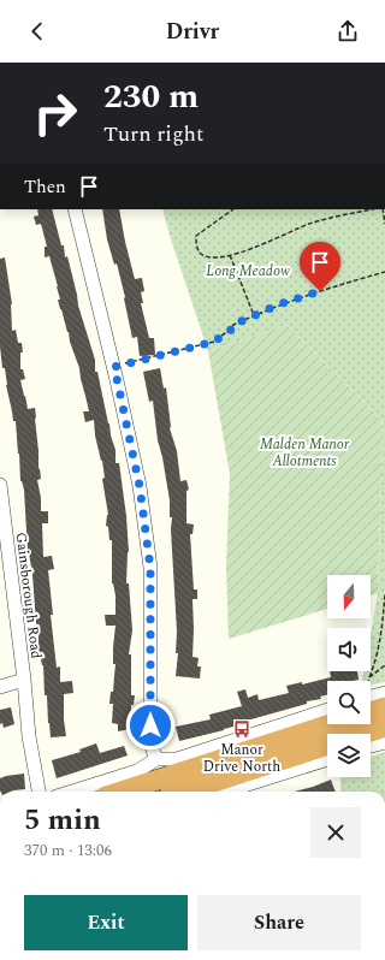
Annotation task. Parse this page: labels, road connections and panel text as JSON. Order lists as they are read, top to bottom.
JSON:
{
  "streets": {
    "street": ["Gainsborough Road"]
  },
  "parks": ["Long Meadow", "Malden Manor Allotments"],
  "places": {
    "bus stop": ["Manor Drive North"]
  },
  "north": "bottom",
  "page": {
    "header": "Drivr",
    "turn": ["230 m", "Turn right"],
    "then": "Then",
    "heading": ["5 min", "370 m · 13:06"],
    "buttons": ["Exit", "Share"]
  }
}
